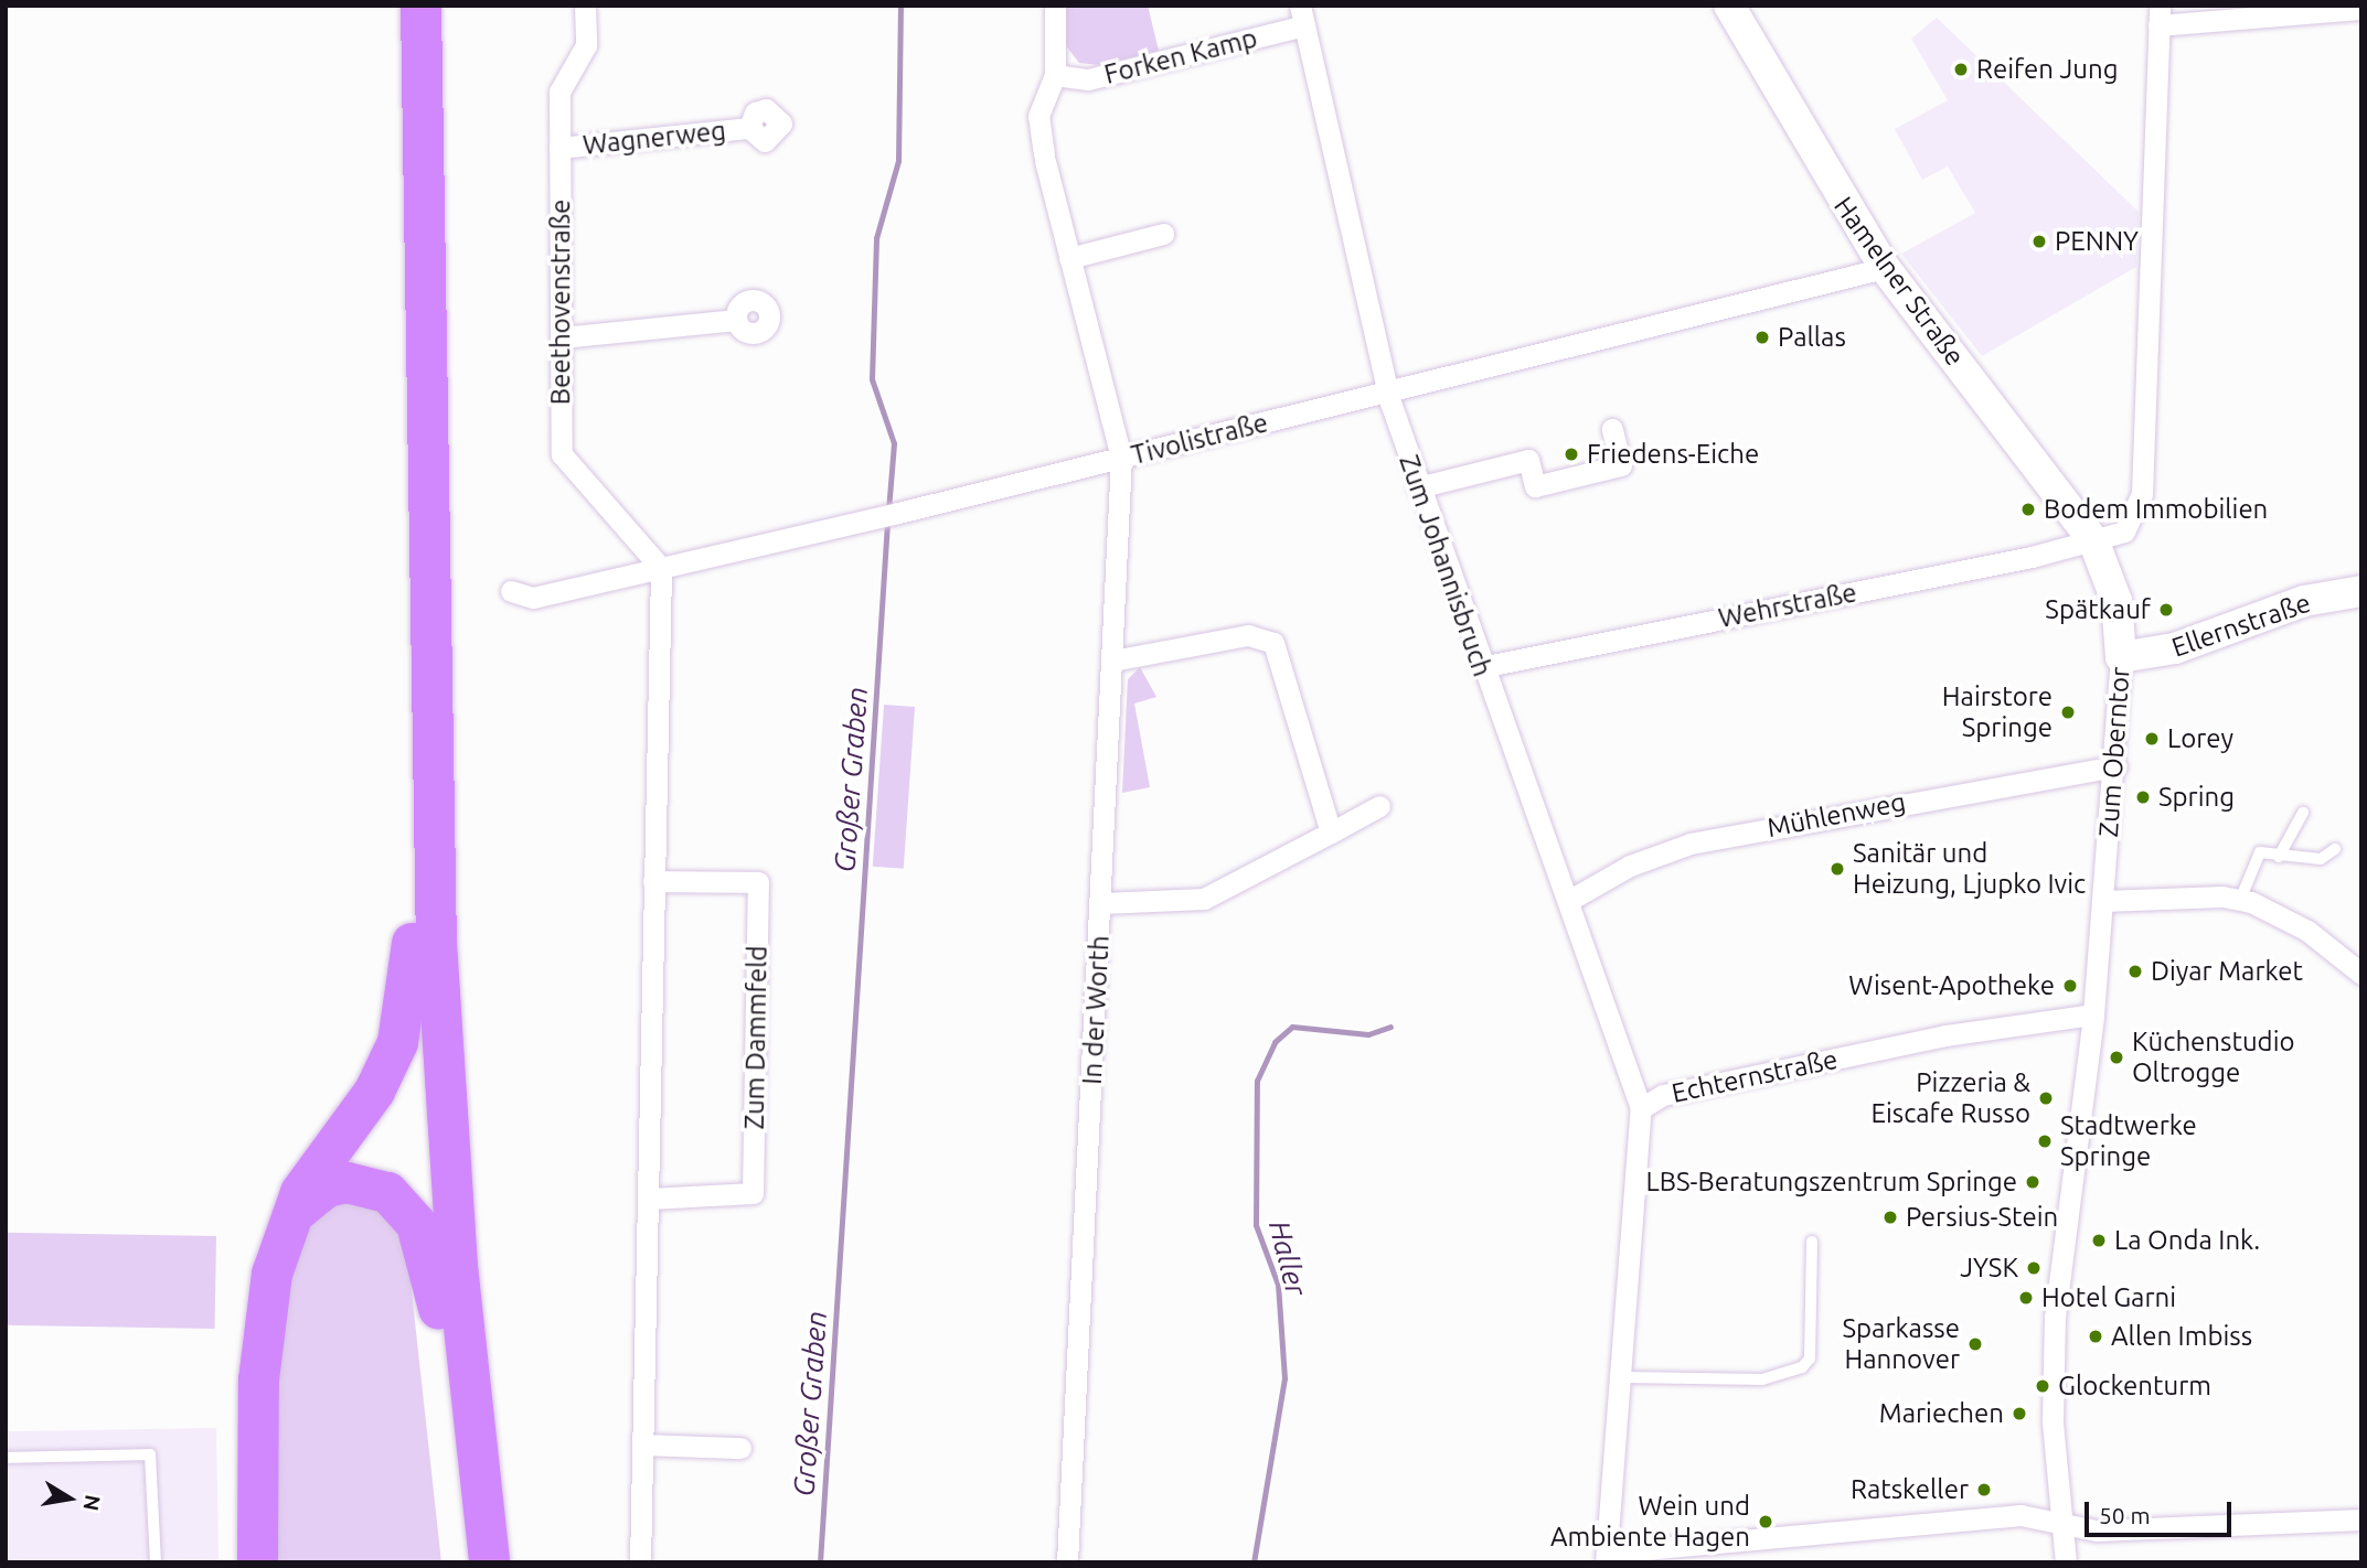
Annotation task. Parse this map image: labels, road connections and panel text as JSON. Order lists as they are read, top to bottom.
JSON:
{
  "streets": {
    "street": [
      "Forken Kamp",
      "Wagnerweg",
      "Hamelner Straße",
      "Beethovenstraße",
      "Tivolistraße",
      "Zum Johannisbruch",
      "Wehrstraße",
      "Ellernstraße",
      "Zum Oberntor",
      "Mühlenweg",
      "In der Worth",
      "Zum Dammfeld",
      "Echternstraße"
    ]
  },
  "crossings": [
    ["Forken Kamp", "Zum Johannisbruch"],
    ["Forken Kamp", "In der Worth"],
    ["Wagnerweg", "Beethovenstraße"],
    ["Hamelner Straße", "Tivolistraße"],
    ["Hamelner Straße", "Wehrstraße"],
    ["Hamelner Straße", "Zum Oberntor"],
    ["Beethovenstraße", "Tivolistraße"],
    ["Tivolistraße", "Zum Johannisbruch"],
    ["Tivolistraße", "In der Worth"],
    ["Zum Johannisbruch", "Wehrstraße"],
    ["Zum Johannisbruch", "Mühlenweg"],
    ["Zum Johannisbruch", "Echternstraße"],
    ["Wehrstraße", "Zum Oberntor"],
    ["Ellernstraße", "Zum Oberntor"],
    ["Zum Oberntor", "Mühlenweg"],
    ["Zum Oberntor", "Echternstraße"]
  ],
  "water": ["Großer Graben", "Haller"],
  "places": [
    "Reifen Jung",
    "PENNY",
    "Pallas",
    "Friedens-Eiche",
    "Bodem Immobilien",
    "Spätkauf",
    "Hairstore Springe",
    "Lorey",
    "Spring",
    "Sanitär und Heizung, Ljupko Ivic",
    "Diyar Market",
    "Wisent-Apotheke",
    "Küchenstudio Oltrogge",
    "Pizzeria & Eiscafe Russo",
    "Stadtwerke Springe",
    "LBS-Beratungszentrum Springe",
    "Persius-Stein",
    "La Onda Ink.",
    "JYSK",
    "Hotel Garni",
    "Allen Imbiss",
    "Sparkasse Hannover",
    "Glockenturm",
    "Mariechen",
    "Ratskeller",
    "Wein und Ambiente Hagen"
  ],
  "scale_bar": "50 m",
  "north": "right"
}
